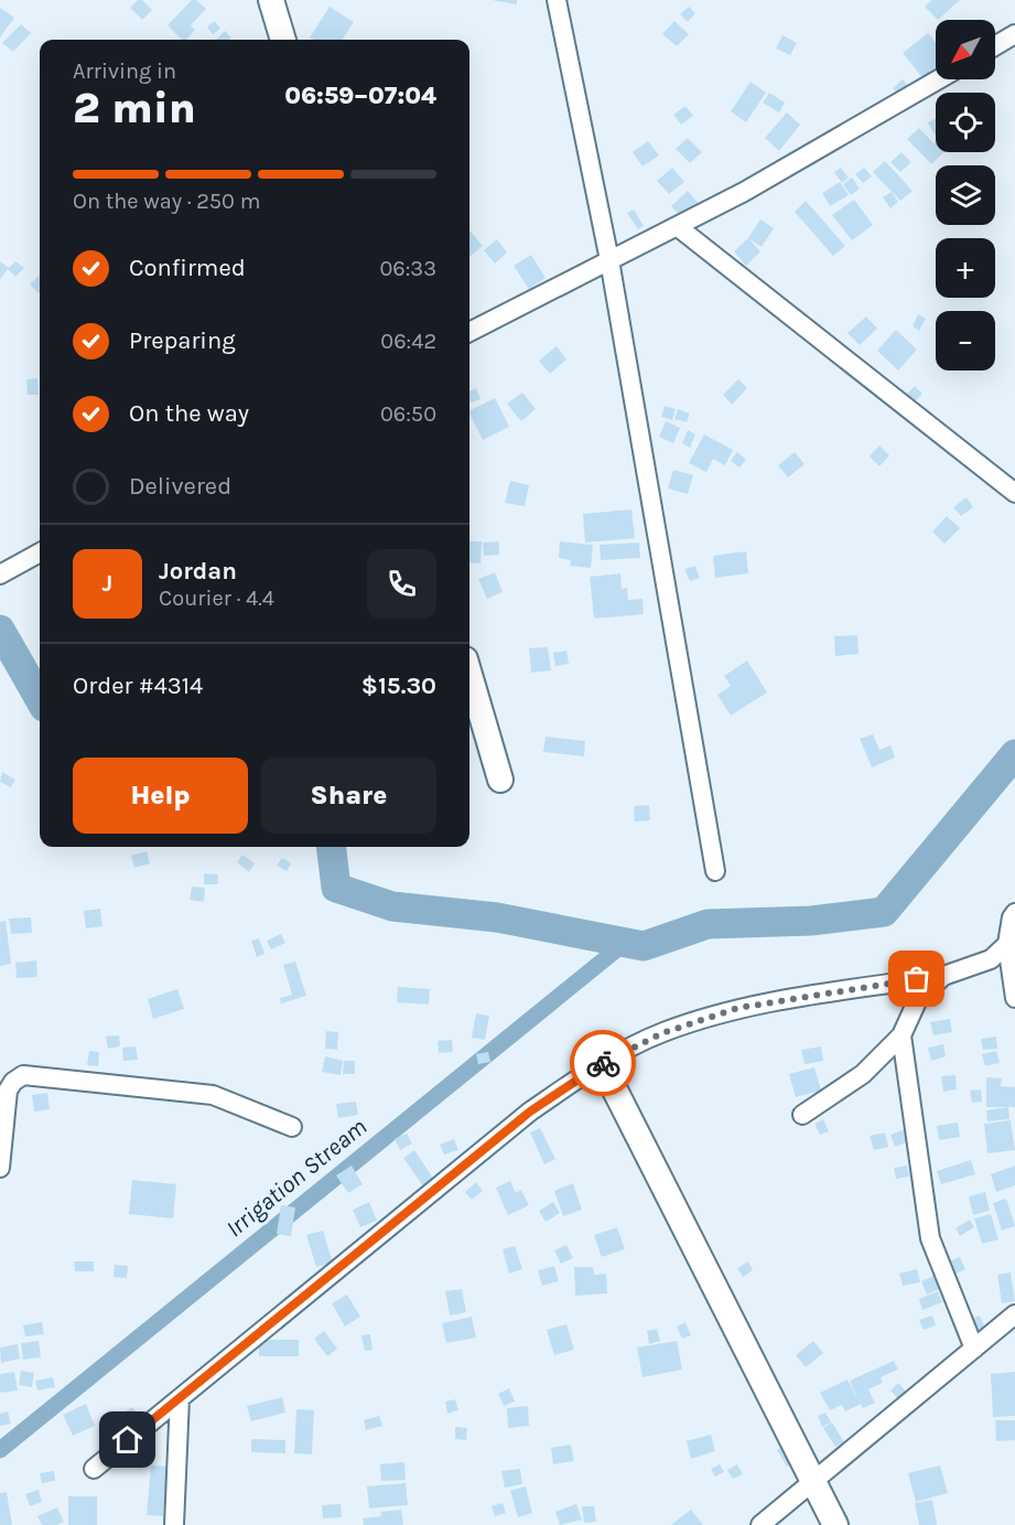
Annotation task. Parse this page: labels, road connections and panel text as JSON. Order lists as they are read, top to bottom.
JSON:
{
  "water": ["Irrigation Stream"],
  "north": "bottom left",
  "page": {
    "map_buttons": ["+", "−"],
    "heading": ["2 min", "Arriving in", "06:59–07:04"],
    "panel": [
      "Jordan",
      "Courier · 4.4",
      "Order #4314",
      "$15.30"
    ],
    "bar": "On the way · 250 m",
    "list": [
      ["Confirmed", "06:33"],
      ["Preparing", "06:42"],
      ["On the way", "06:50"],
      "Delivered"
    ],
    "round": "J",
    "buttons": ["Help", "Share"]
  }
}
